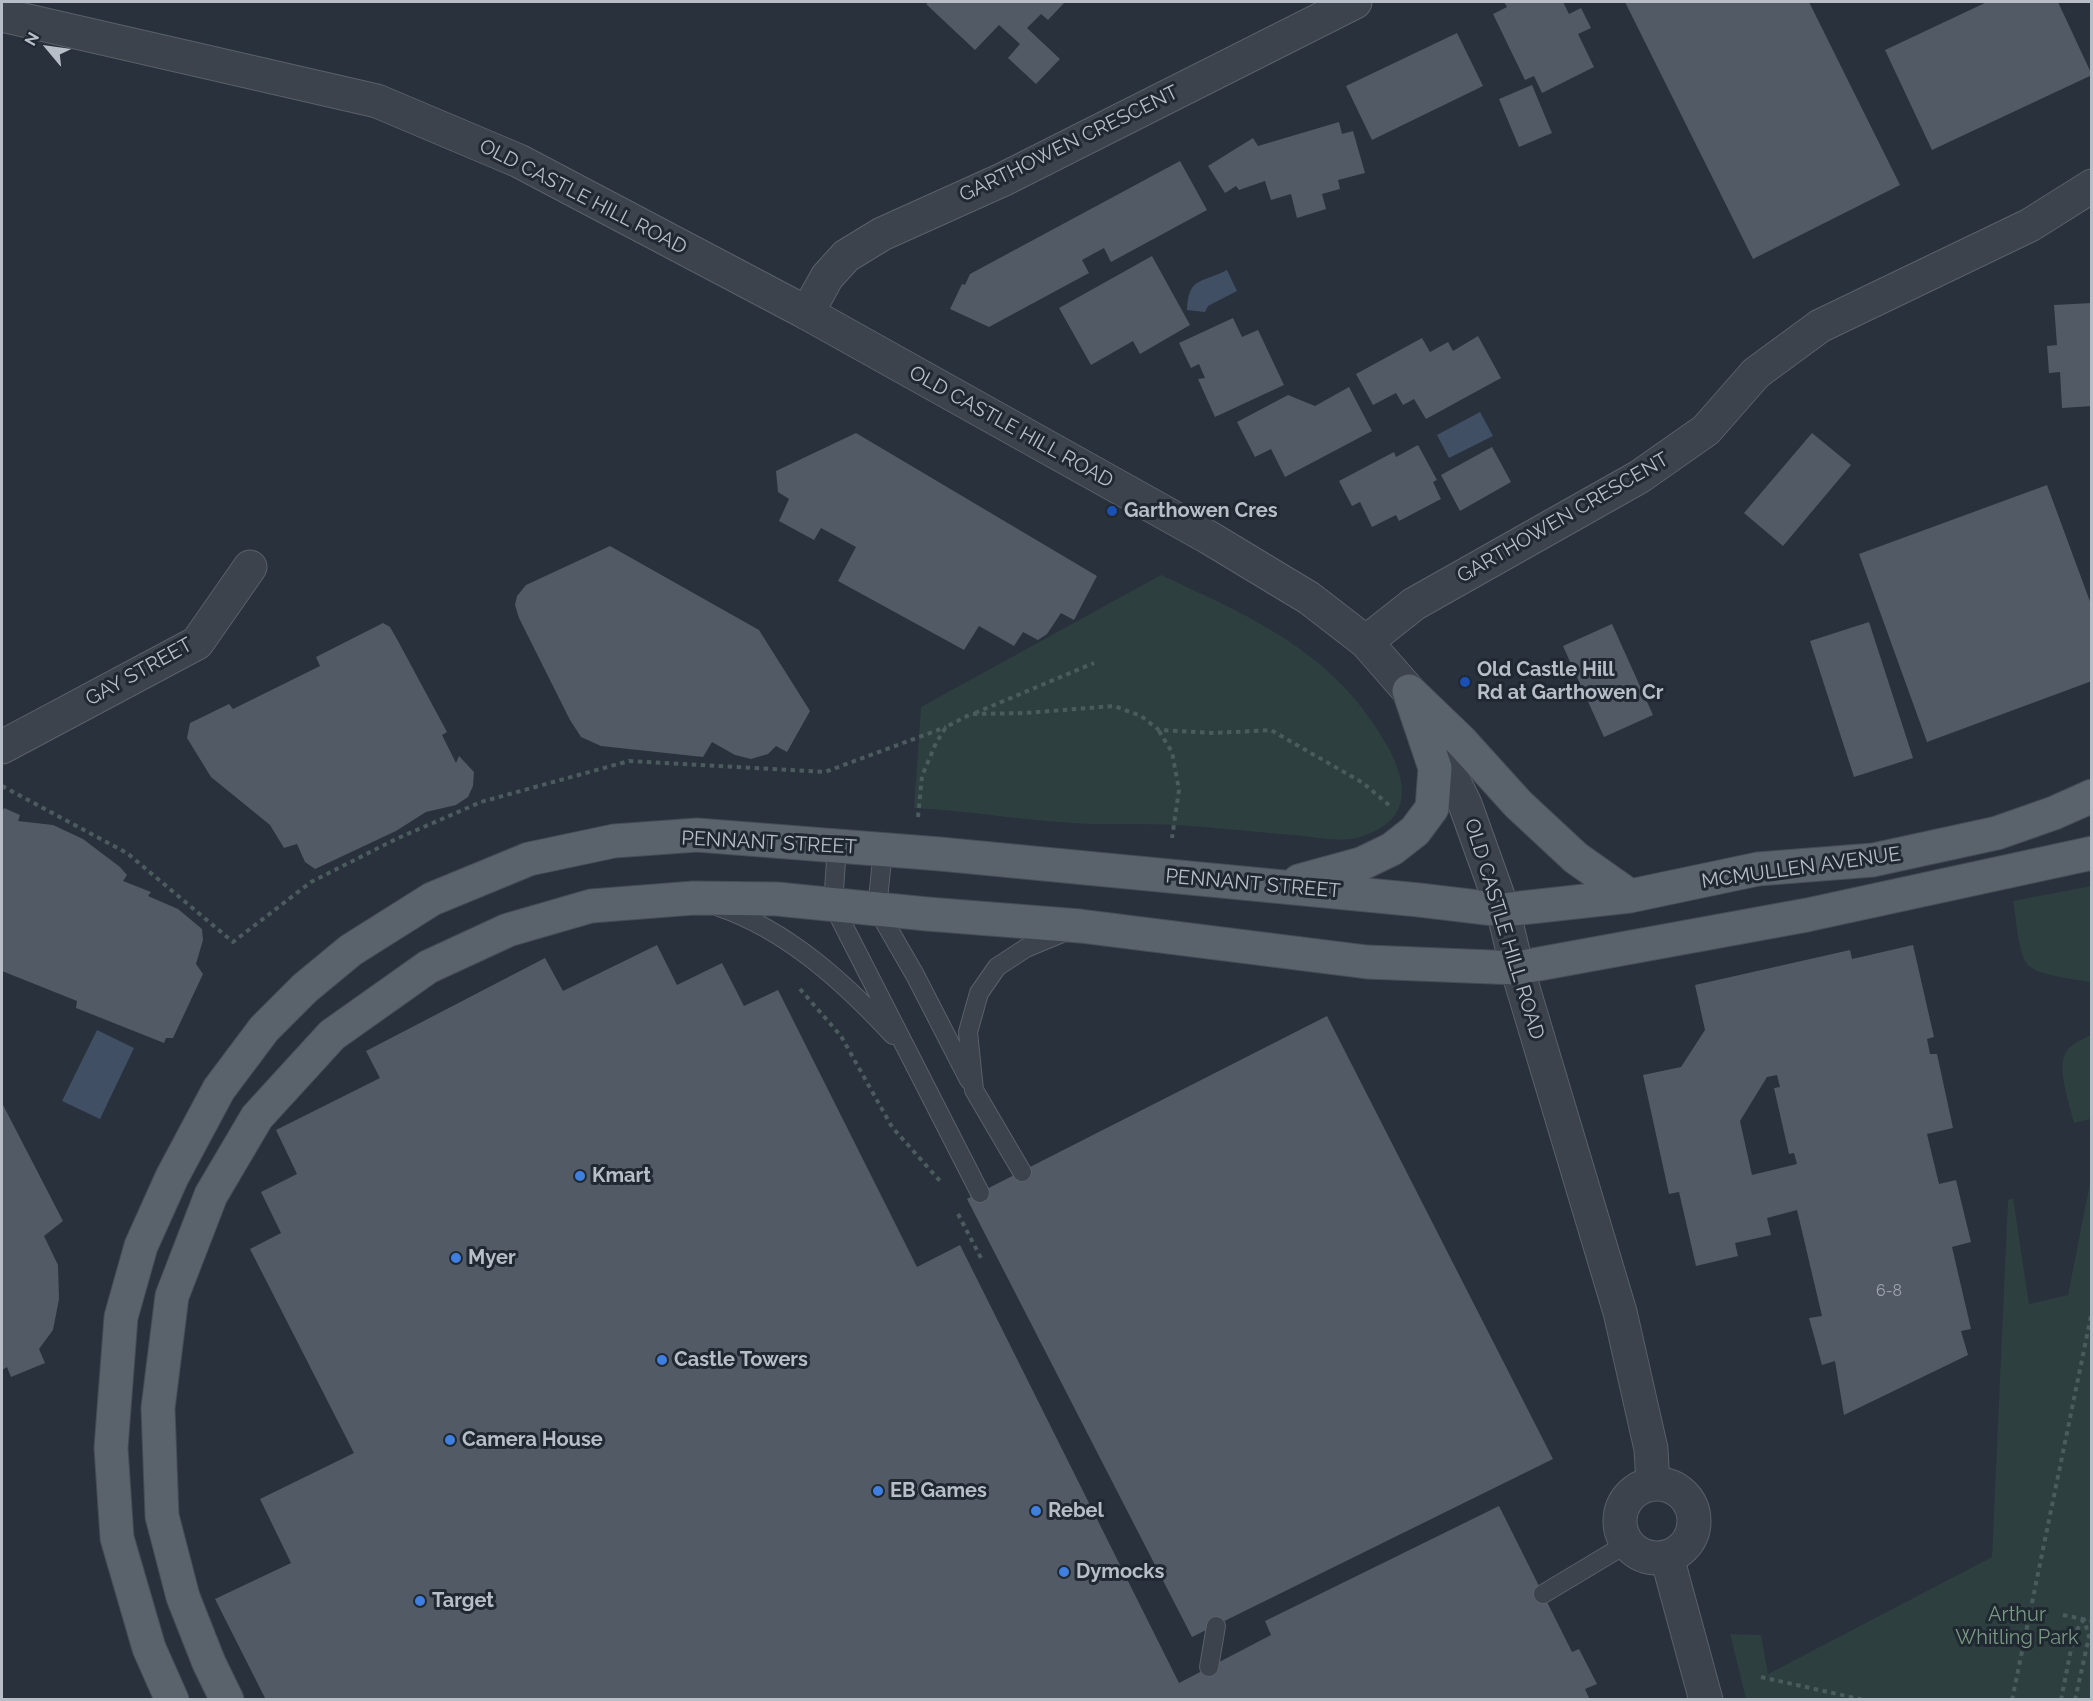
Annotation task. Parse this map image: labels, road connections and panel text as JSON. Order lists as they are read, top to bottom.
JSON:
{
  "streets": {
    "main road": ["PENNANT STREET", "MCMULLEN AVENUE"],
    "street": ["GARTHOWEN CRESCENT", "OLD CASTLE HILL ROAD", "GAY STREET"]
  },
  "crossings": [
    ["GARTHOWEN CRESCENT", "OLD CASTLE HILL ROAD"],
    ["OLD CASTLE HILL ROAD", "PENNANT STREET"],
    ["OLD CASTLE HILL ROAD", "MCMULLEN AVENUE"],
    ["PENNANT STREET", "MCMULLEN AVENUE"]
  ],
  "parks": ["Arthur Whitling Park"],
  "places": [
    "Garthowen Cres",
    "Old Castle Hill Rd at Garthowen Cr",
    "Kmart",
    "Myer",
    "Castle Towers",
    "Camera House",
    "EB Games",
    "Rebel",
    "Dymocks",
    "Target"
  ],
  "house_numbers": ["6-8"],
  "north": "top left"
}
